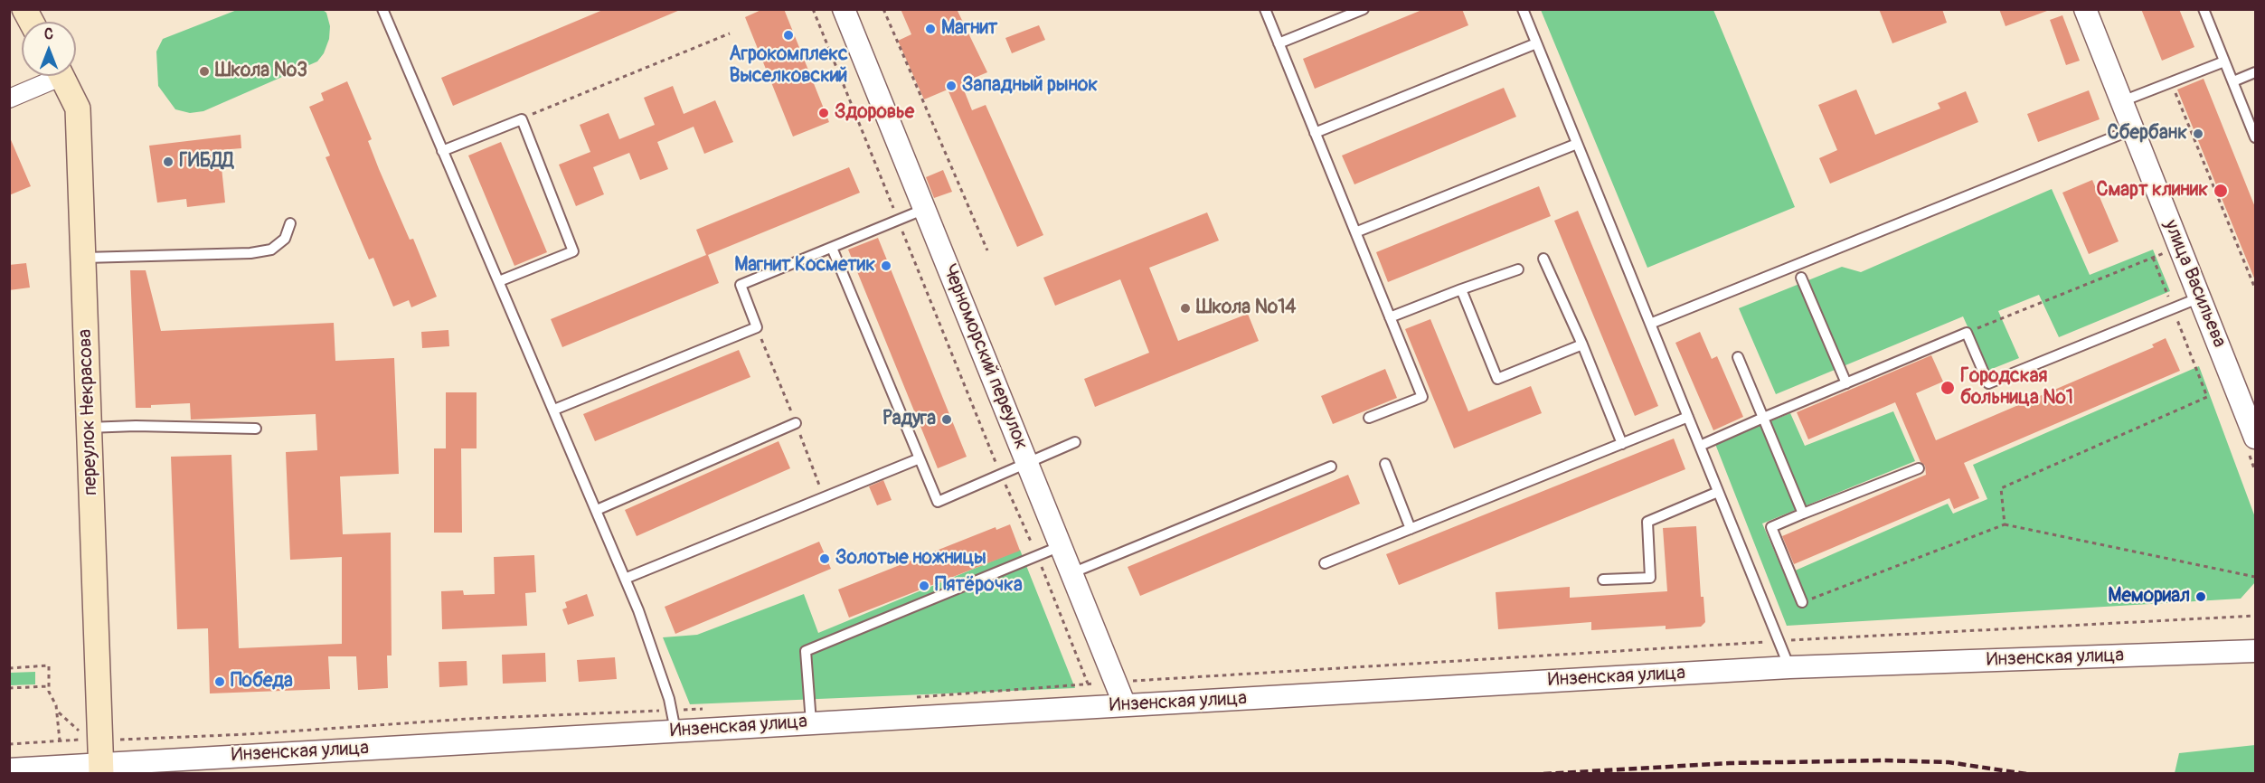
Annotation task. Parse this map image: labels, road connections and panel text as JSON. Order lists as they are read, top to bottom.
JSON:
{
  "streets": {
    "main road": ["переулок Некрасова"],
    "street": ["улица Васильева", "Черноморский переулок", "Инзенская улица"]
  },
  "crossings": [
    ["Черноморский переулок", "Инзенская улица"],
    ["переулок Некрасова", "Инзенская улица"]
  ],
  "places": [
    "Магнит",
    "Агрокомплекс Выселковский",
    "Школа №3",
    "Западный рынок",
    "Здоровье",
    "Сбербанк",
    "ГИБДД",
    "Смарт клиник",
    "Магнит Косметик",
    "Школа №14",
    "Городская больница №1",
    "Радуга",
    "Золотые ножницы",
    "Пятёрочка",
    "Мемориал",
    "Победа"
  ],
  "north": "top"
}
